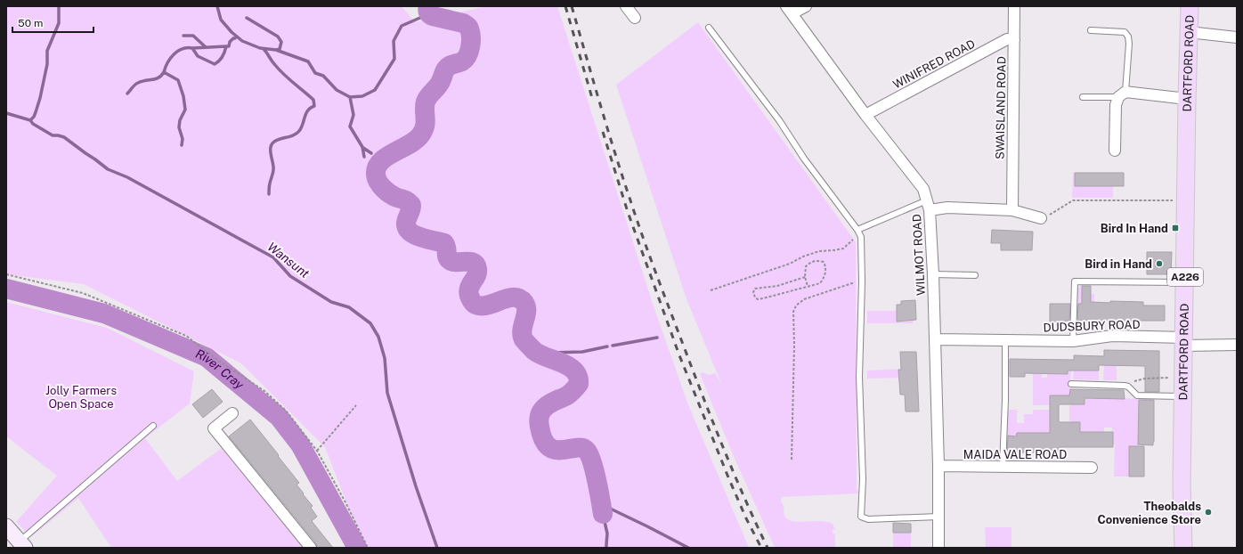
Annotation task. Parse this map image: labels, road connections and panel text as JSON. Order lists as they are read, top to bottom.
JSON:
{
  "streets": {
    "main road": ["DARTFORD ROAD", "A226"],
    "street": [
      "WINIFRED ROAD",
      "SWAISLAND ROAD",
      "WILMOT ROAD",
      "DUDSBURY ROAD",
      "MAIDA VALE ROAD"
    ]
  },
  "crossings": [
    ["DARTFORD ROAD", "DUDSBURY ROAD"],
    ["WINIFRED ROAD", "SWAISLAND ROAD"],
    ["WINIFRED ROAD", "WILMOT ROAD"],
    ["WILMOT ROAD", "DUDSBURY ROAD"],
    ["WILMOT ROAD", "MAIDA VALE ROAD"]
  ],
  "water": ["Wansunt", "River Cray"],
  "parks": ["Jolly Farmers Open Space"],
  "places": {
    "transit": ["Bird In Hand"],
    "other": ["Bird in Hand", "Theobalds Convenience Store"]
  },
  "scale_bar": "50 m"
}
